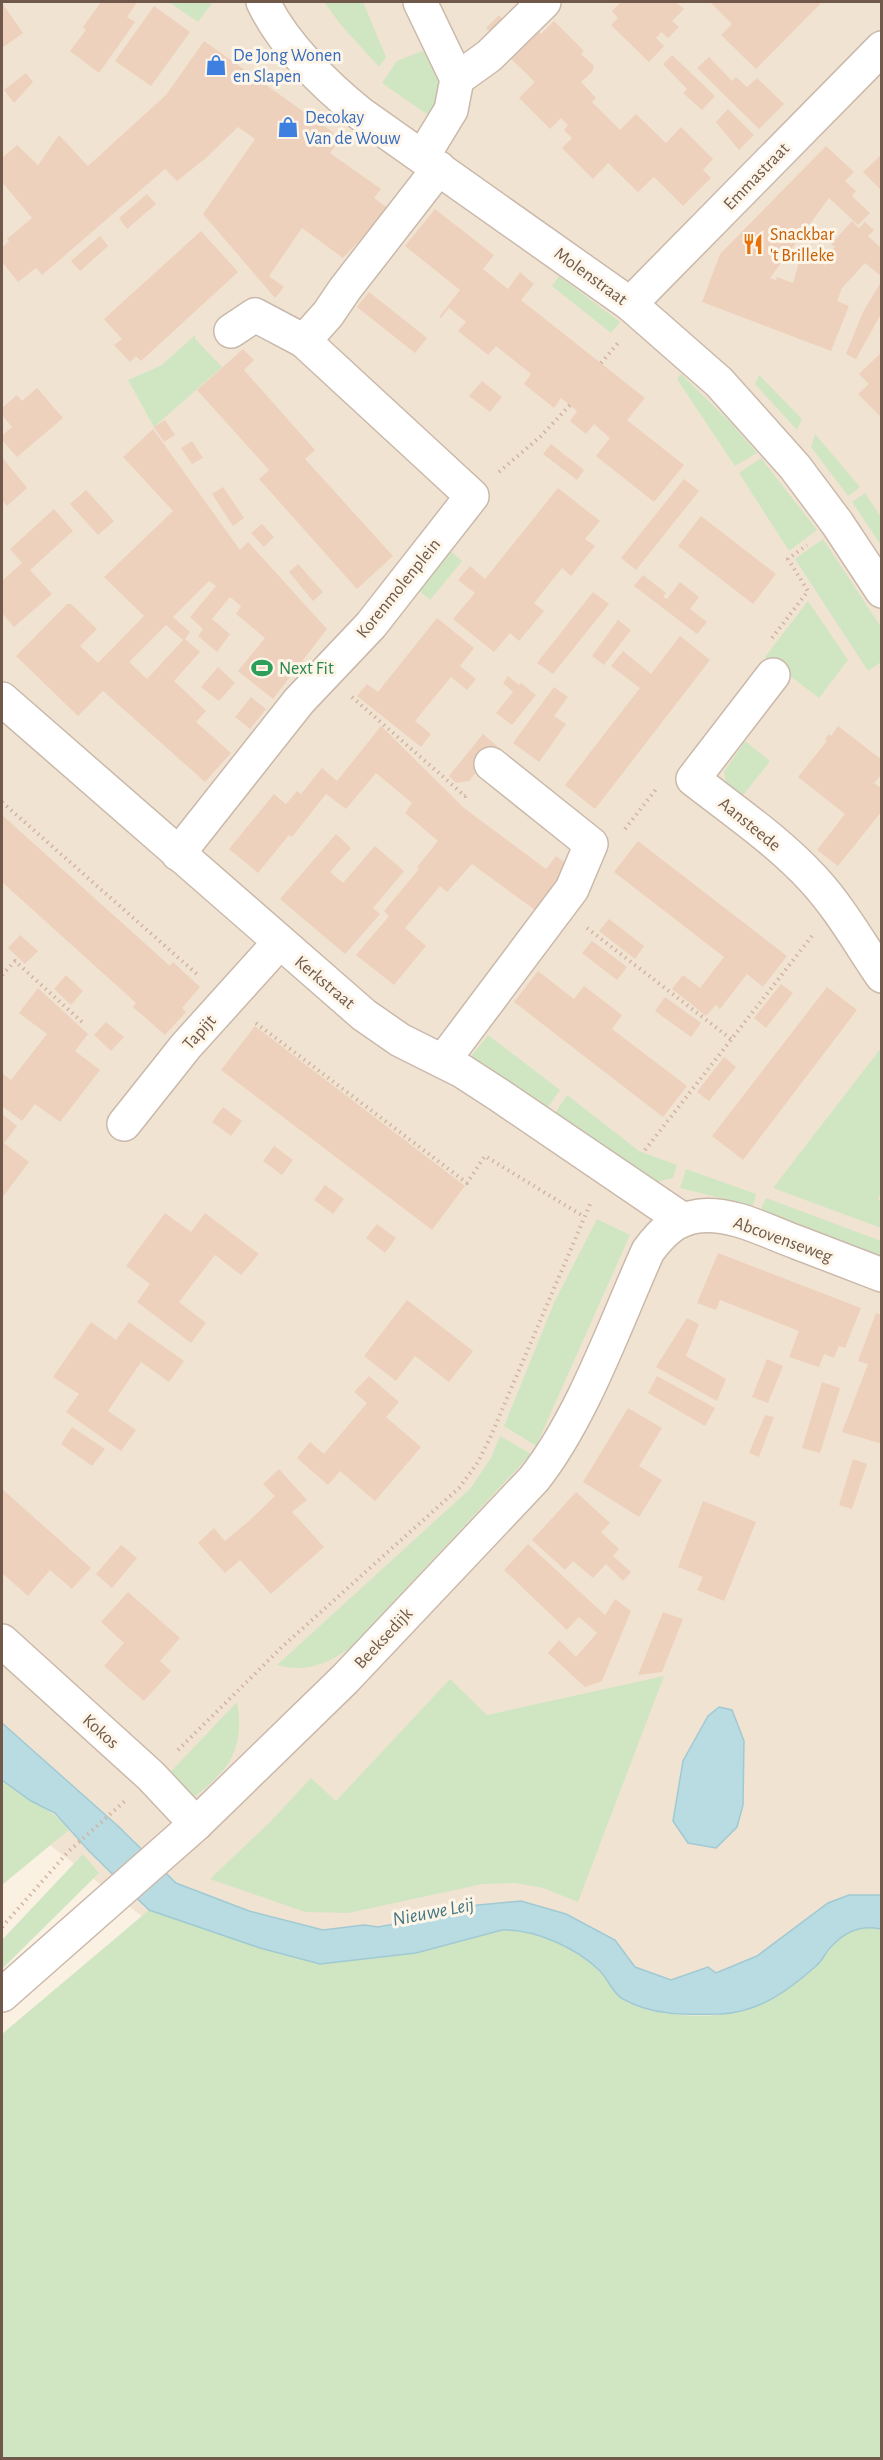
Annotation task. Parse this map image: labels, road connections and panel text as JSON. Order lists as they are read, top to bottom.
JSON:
{
  "streets": {
    "street": [
      "Emmastraat",
      "Molenstraat",
      "Korenmolenplein",
      "Aansteede",
      "Kerkstraat",
      "Tapijt",
      "Abcovenseweg",
      "Beeksedijk",
      "Kokos"
    ]
  },
  "crossings": [
    ["Emmastraat", "Molenstraat"],
    ["Korenmolenplein", "Kerkstraat"],
    ["Kerkstraat", "Tapijt"],
    ["Kerkstraat", "Abcovenseweg"],
    ["Kerkstraat", "Beeksedijk"],
    ["Abcovenseweg", "Beeksedijk"],
    ["Beeksedijk", "Kokos"]
  ],
  "water": ["Nieuwe Leij"],
  "places": {
    "shop": ["De Jong Wonen en Slapen", "Decokay Van de Wouw"],
    "restaurant": ["Snackbar 't Brilleke"],
    "sports": ["Next Fit"]
  }
}
